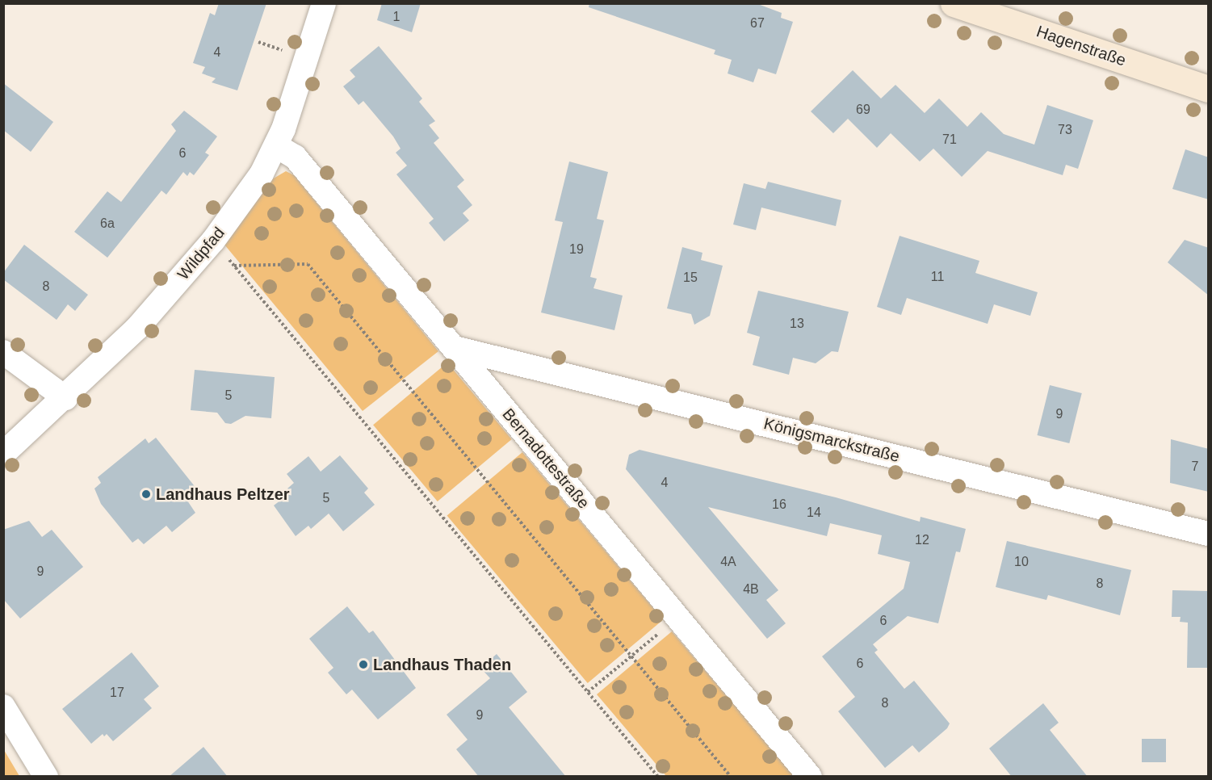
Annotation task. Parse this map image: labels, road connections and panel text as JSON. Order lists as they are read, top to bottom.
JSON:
{
  "streets": {
    "main road": ["Hagenstraße"],
    "street": ["Wildpfad", "Königsmarckstraße", "Bernadottestraße"]
  },
  "crossings": [
    ["Wildpfad", "Bernadottestraße"],
    ["Königsmarckstraße", "Bernadottestraße"]
  ],
  "places": ["Landhaus Peltzer", "Landhaus Thaden"],
  "house_numbers": [
    "1",
    "67",
    "4",
    "69",
    "73",
    "71",
    "6",
    "6a",
    "19",
    "11",
    "15",
    "8",
    "13",
    "5",
    "9",
    "7",
    "4",
    "5",
    "16",
    "14",
    "12",
    "4A",
    "10",
    "9",
    "8",
    "4B",
    "6",
    "6",
    "17",
    "8",
    "9"
  ]
}
